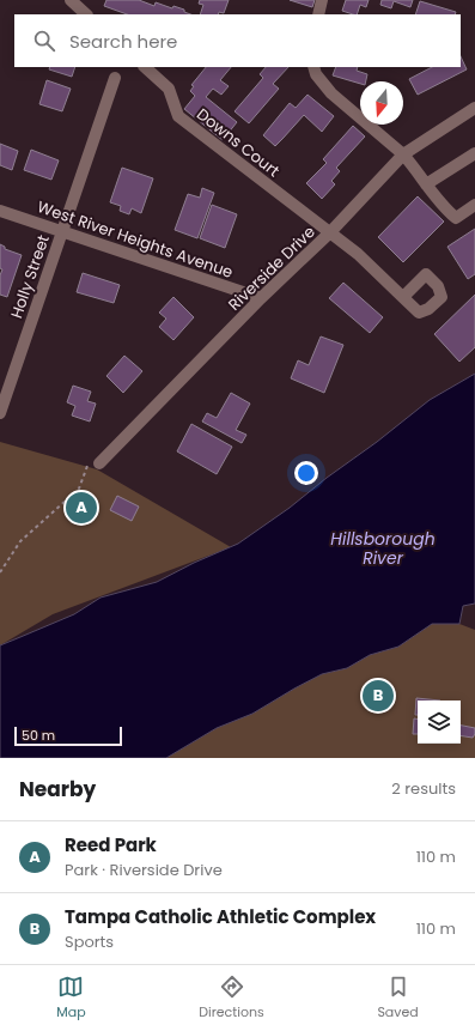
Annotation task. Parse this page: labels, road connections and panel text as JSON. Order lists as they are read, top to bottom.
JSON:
{
  "streets": {
    "street": [
      "Downs Court",
      "West River Heights Avenue",
      "Riverside Drive",
      "Holly Street"
    ]
  },
  "crossings": [
    ["Downs Court", "Riverside Drive"],
    ["West River Heights Avenue", "Riverside Drive"],
    ["West River Heights Avenue", "Holly Street"]
  ],
  "water": ["Hillsborough River"],
  "scale_bar": "50 m",
  "north": "bottom",
  "page": {
    "search": "Search here",
    "pins": ["A", "B"],
    "scale": "50 m",
    "heading": ["Nearby", "2 results"],
    "list": [
      {
        "mark": "A",
        "name": "Reed Park",
        "note": "Park · Riverside Drive",
        "value": "110 m"
      },
      {
        "mark": "B",
        "name": "Tampa Catholic Athletic Complex",
        "note": "Sports",
        "value": "110 m"
      }
    ],
    "nav": ["Map", "Directions", "Saved"]
  }
}
